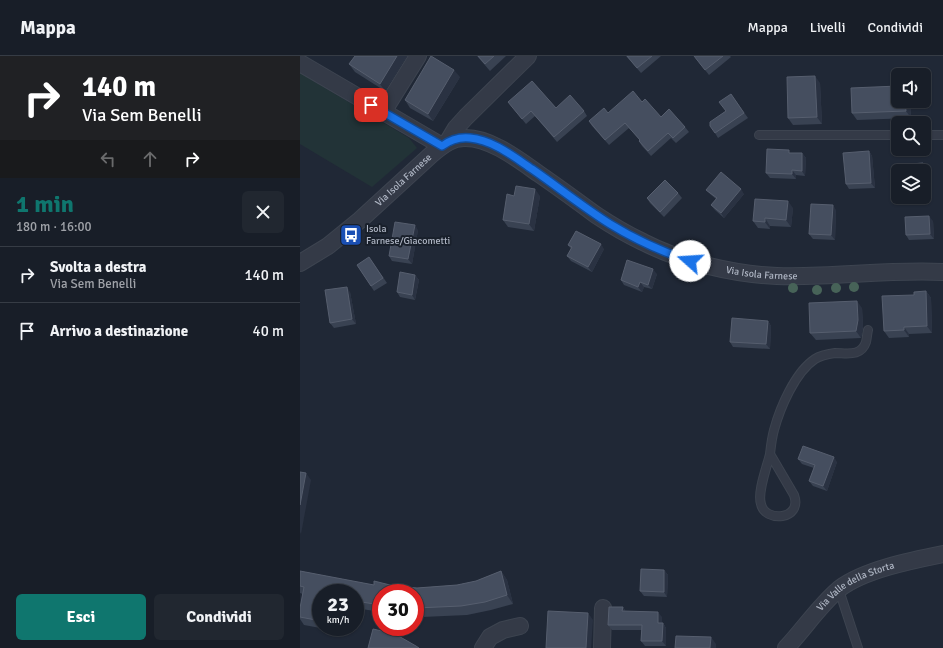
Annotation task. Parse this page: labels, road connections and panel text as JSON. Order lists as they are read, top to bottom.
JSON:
{
  "streets": {
    "street": ["Via Isola Farnese", "Via Valle della Storta"]
  },
  "places": {
    "bus stop": ["Isola Farnese/Giacometti"]
  },
  "page": {
    "header": "Mappa",
    "nav": ["Mappa", "Livelli", "Condividi"],
    "turn": ["140 m", "Via Sem Benelli"],
    "heading": ["1 min", "180 m · 16:00"],
    "list": [
      {
        "name": "Svolta a destra",
        "note": "Via Sem Benelli",
        "value": "140 m"
      },
      {
        "name": "Arrivo a destinazione",
        "value": "40 m"
      }
    ],
    "speed": "23 km/h",
    "limit": "30",
    "buttons": ["Esci", "Condividi"]
  }
}
